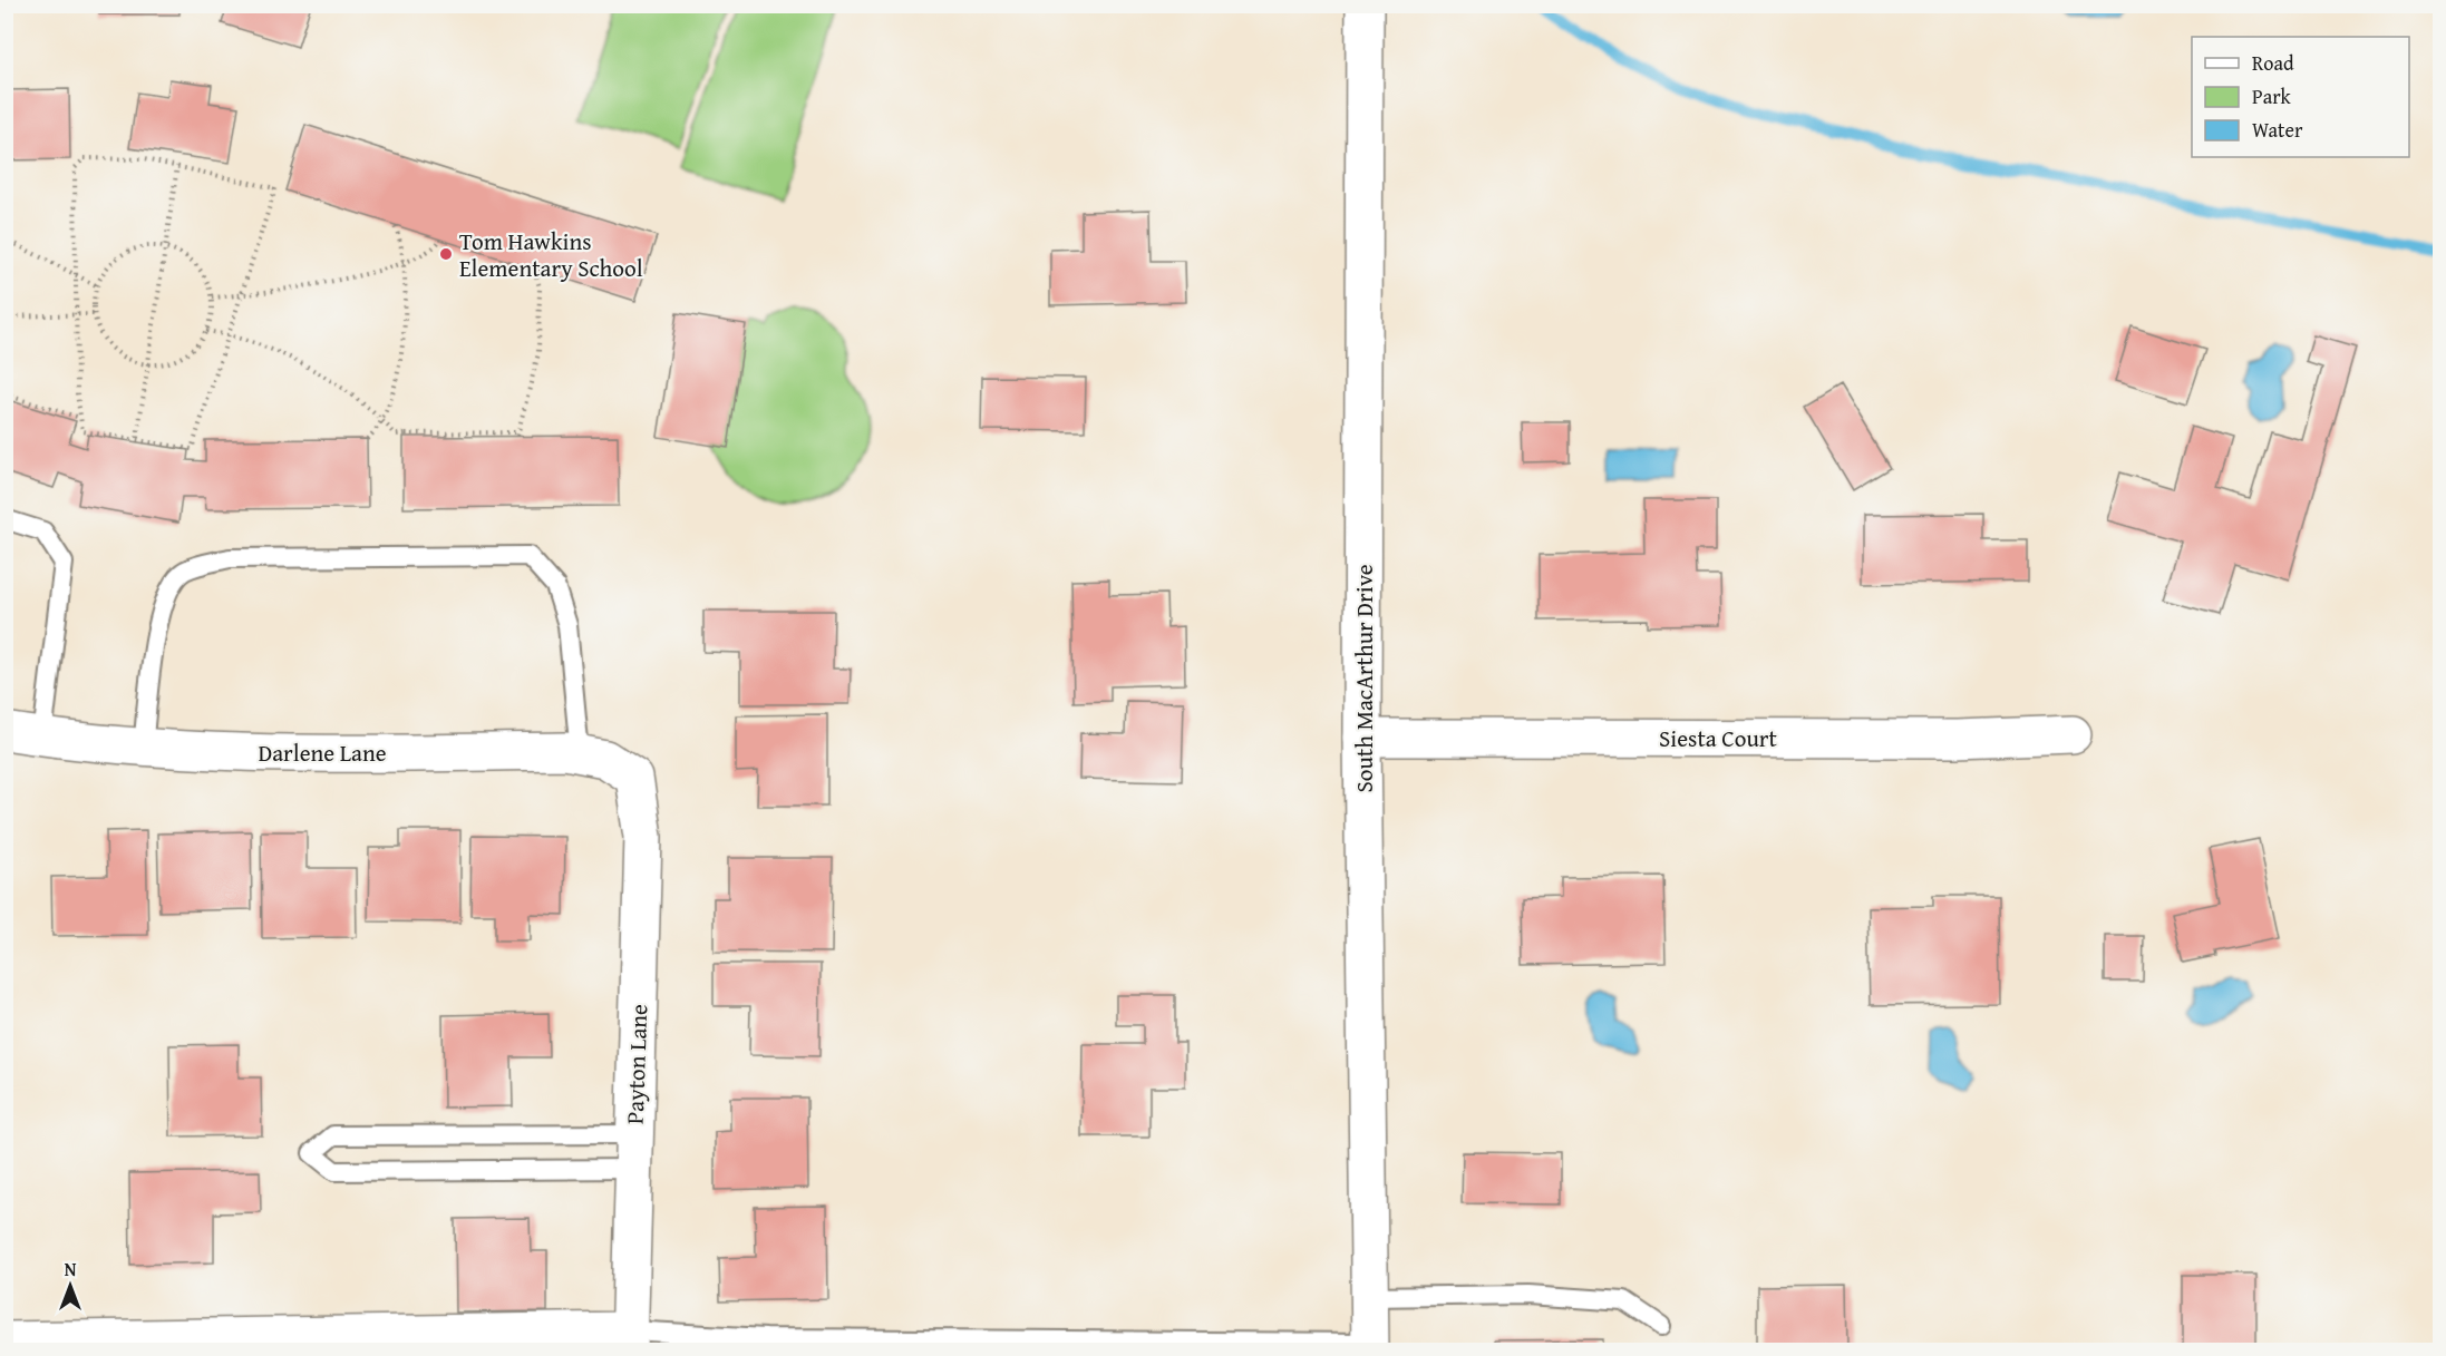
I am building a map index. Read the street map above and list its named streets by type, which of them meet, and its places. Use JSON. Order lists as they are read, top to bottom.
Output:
{
  "streets": {
    "street": [
      "South MacArthur Drive",
      "Siesta Court",
      "Darlene Lane",
      "Payton Lane"
    ]
  },
  "crossings": [
    ["South MacArthur Drive", "Siesta Court"],
    ["Darlene Lane", "Payton Lane"]
  ],
  "places": ["Tom Hawkins Elementary School"],
  "legend": ["Road", "Park", "Water"],
  "north": "top"
}
